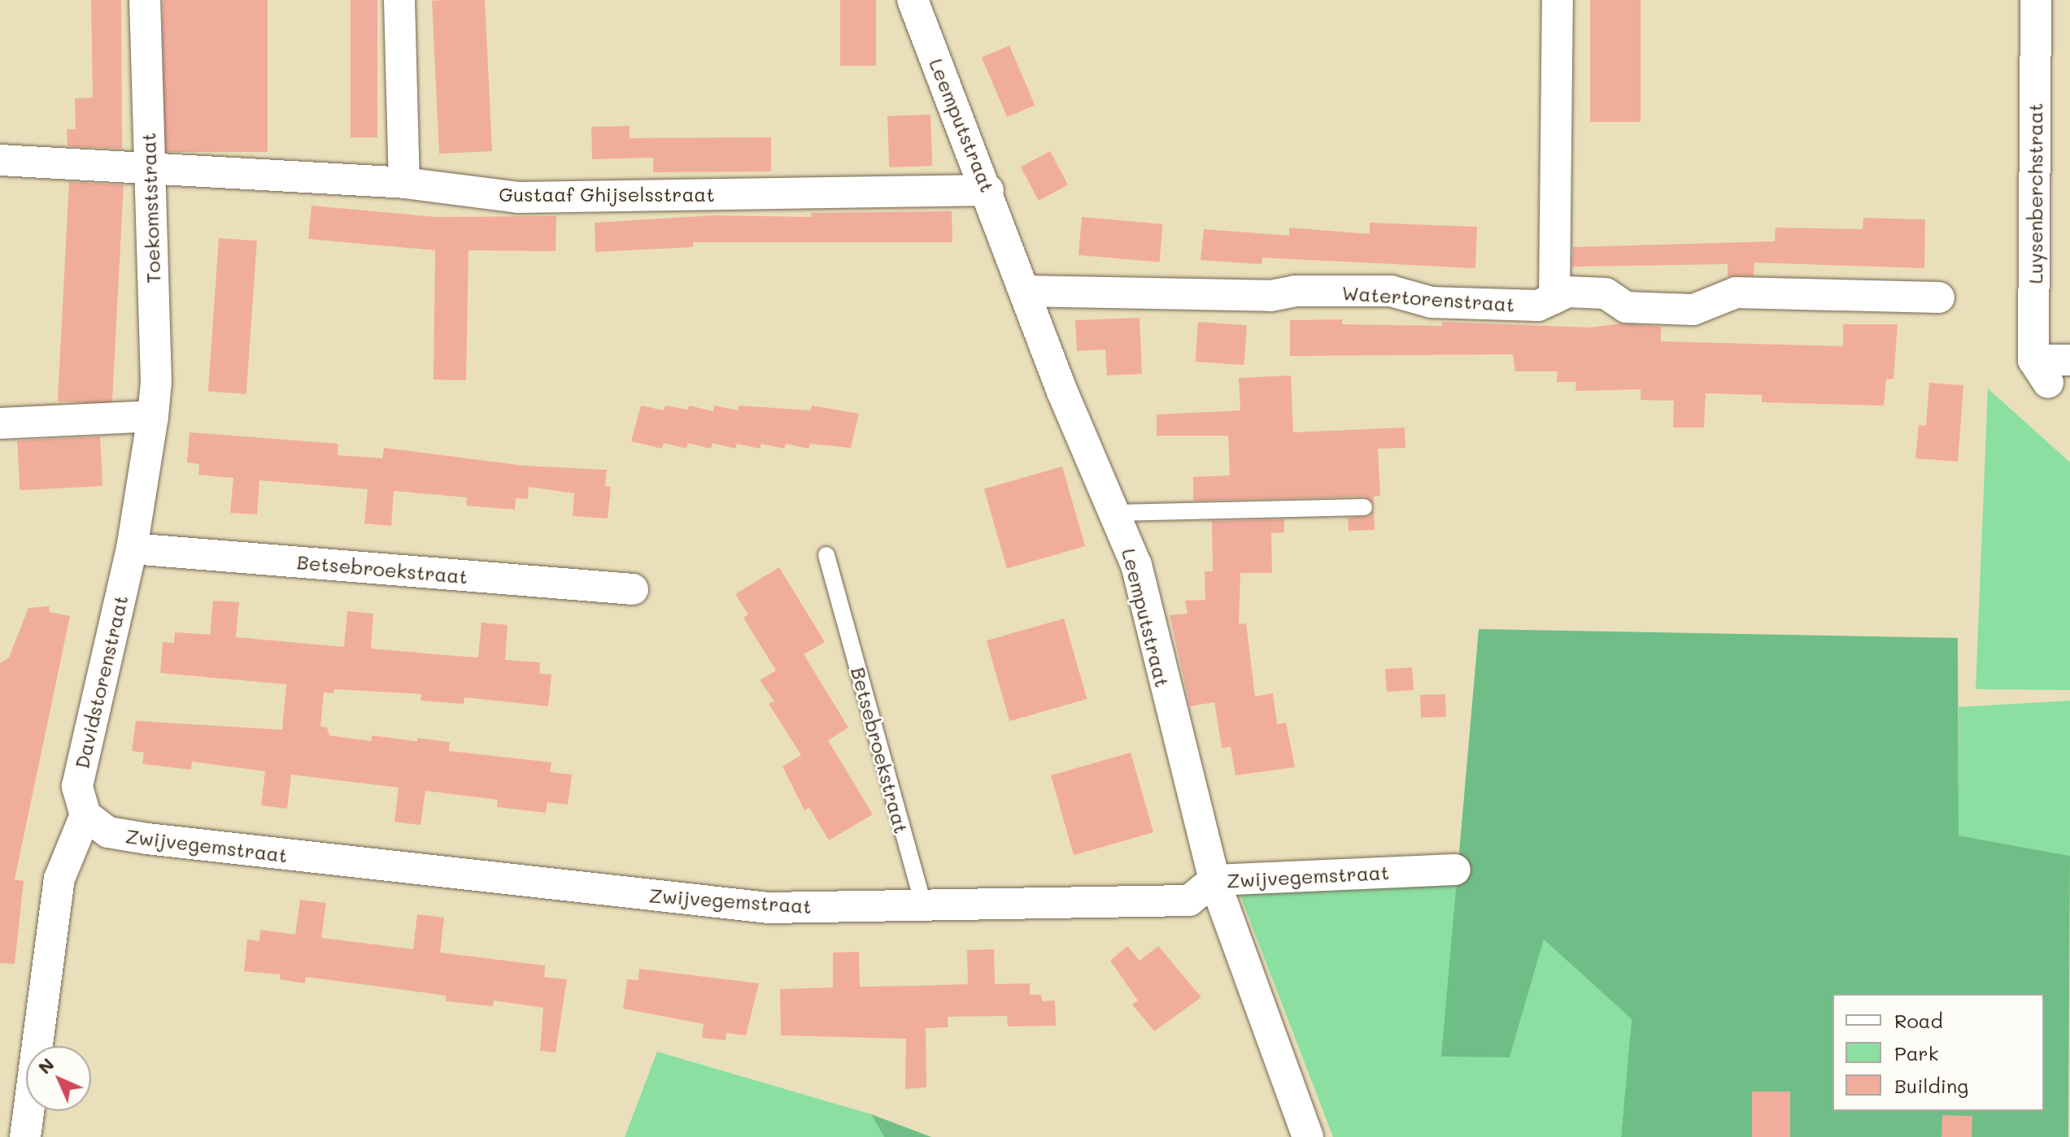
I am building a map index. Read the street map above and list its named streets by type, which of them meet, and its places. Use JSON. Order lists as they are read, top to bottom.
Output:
{
  "streets": {
    "street": [
      "Leemputstraat",
      "Luysenberchstraat",
      "Gustaaf Ghijselsstraat",
      "Toekomststraat",
      "Watertorenstraat",
      "Betsebroekstraat",
      "Davidstorenstraat",
      "Zwijvegemstraat"
    ]
  },
  "crossings": [
    ["Leemputstraat", "Gustaaf Ghijselsstraat"],
    ["Leemputstraat", "Watertorenstraat"],
    ["Leemputstraat", "Zwijvegemstraat"],
    ["Gustaaf Ghijselsstraat", "Toekomststraat"],
    ["Toekomststraat", "Davidstorenstraat"],
    ["Betsebroekstraat", "Davidstorenstraat"],
    ["Betsebroekstraat", "Zwijvegemstraat"],
    ["Davidstorenstraat", "Zwijvegemstraat"]
  ],
  "legend": ["Road", "Park", "Building"],
  "north": "top left"
}
